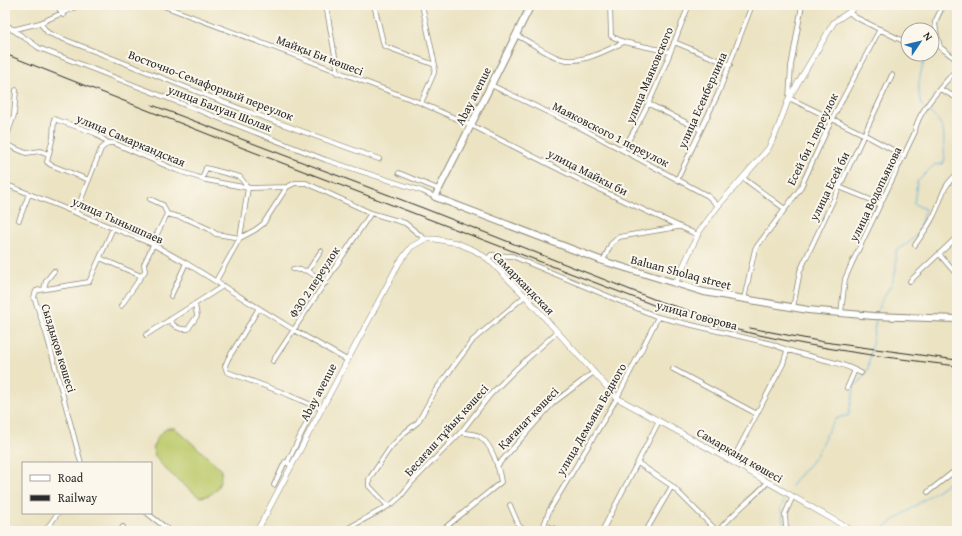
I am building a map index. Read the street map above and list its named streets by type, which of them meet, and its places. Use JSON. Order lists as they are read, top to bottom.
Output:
{
  "streets": {
    "main road": ["Abay avenue", "Baluan Sholaq street"],
    "street": [
      "Майқы Би көшесі",
      "улица Маяковского",
      "Восточно-Семафорный переулок",
      "улица Есенберлина",
      "улица Балуан Шолак",
      "Маяковского 1 переулок",
      "Есей би 1 переулок",
      "улица Самаркандская",
      "улица Майкы би",
      "улица Есей би",
      "улица Водопьянова",
      "улица Тынышпаев",
      "ФЗО 2 переулок",
      "Самаркандская",
      "улица Говорова",
      "Сыздықов көшесі",
      "Қағанат көшесі",
      "улица Демьяна Бедного",
      "Бесағаш тұйық көшесі",
      "Самарқанд көшесі"
    ]
  },
  "crossings": [
    ["Майқы Би көшесі", "Abay avenue"],
    ["Майқы Би көшесі", "улица Майкы би"],
    ["улица Маяковского", "Маяковского 1 переулок"],
    ["Abay avenue", "улица Балуан Шолак"],
    ["Abay avenue", "Маяковского 1 переулок"],
    ["Abay avenue", "улица Самаркандская"],
    ["Abay avenue", "улица Майкы би"],
    ["Abay avenue", "улица Тынышпаев"],
    ["Abay avenue", "Baluan Sholaq street"],
    ["Abay avenue", "Самаркандская"],
    ["улица Есенберлина", "Маяковского 1 переулок"],
    ["улица Балуан Шолак", "Baluan Sholaq street"],
    ["Есей би 1 переулок", "Baluan Sholaq street"],
    ["улица Самаркандская", "ФЗО 2 переулок"],
    ["улица Самаркандская", "Самаркандская"],
    ["улица Есей би", "Baluan Sholaq street"],
    ["улица Водопьянова", "Baluan Sholaq street"],
    ["улица Тынышпаев", "ФЗО 2 переулок"],
    ["Самаркандская", "улица Говорова"],
    ["Самаркандская", "Қағанат көшесі"],
    ["Самаркандская", "улица Демьяна Бедного"],
    ["Самаркандская", "Бесағаш тұйық көшесі"],
    ["Самаркандская", "Самарқанд көшесі"],
    ["улица Говорова", "улица Демьяна Бедного"],
    ["улица Демьяна Бедного", "Самарқанд көшесі"]
  ],
  "legend": ["Road", "Railway"],
  "north": "top right"
}
